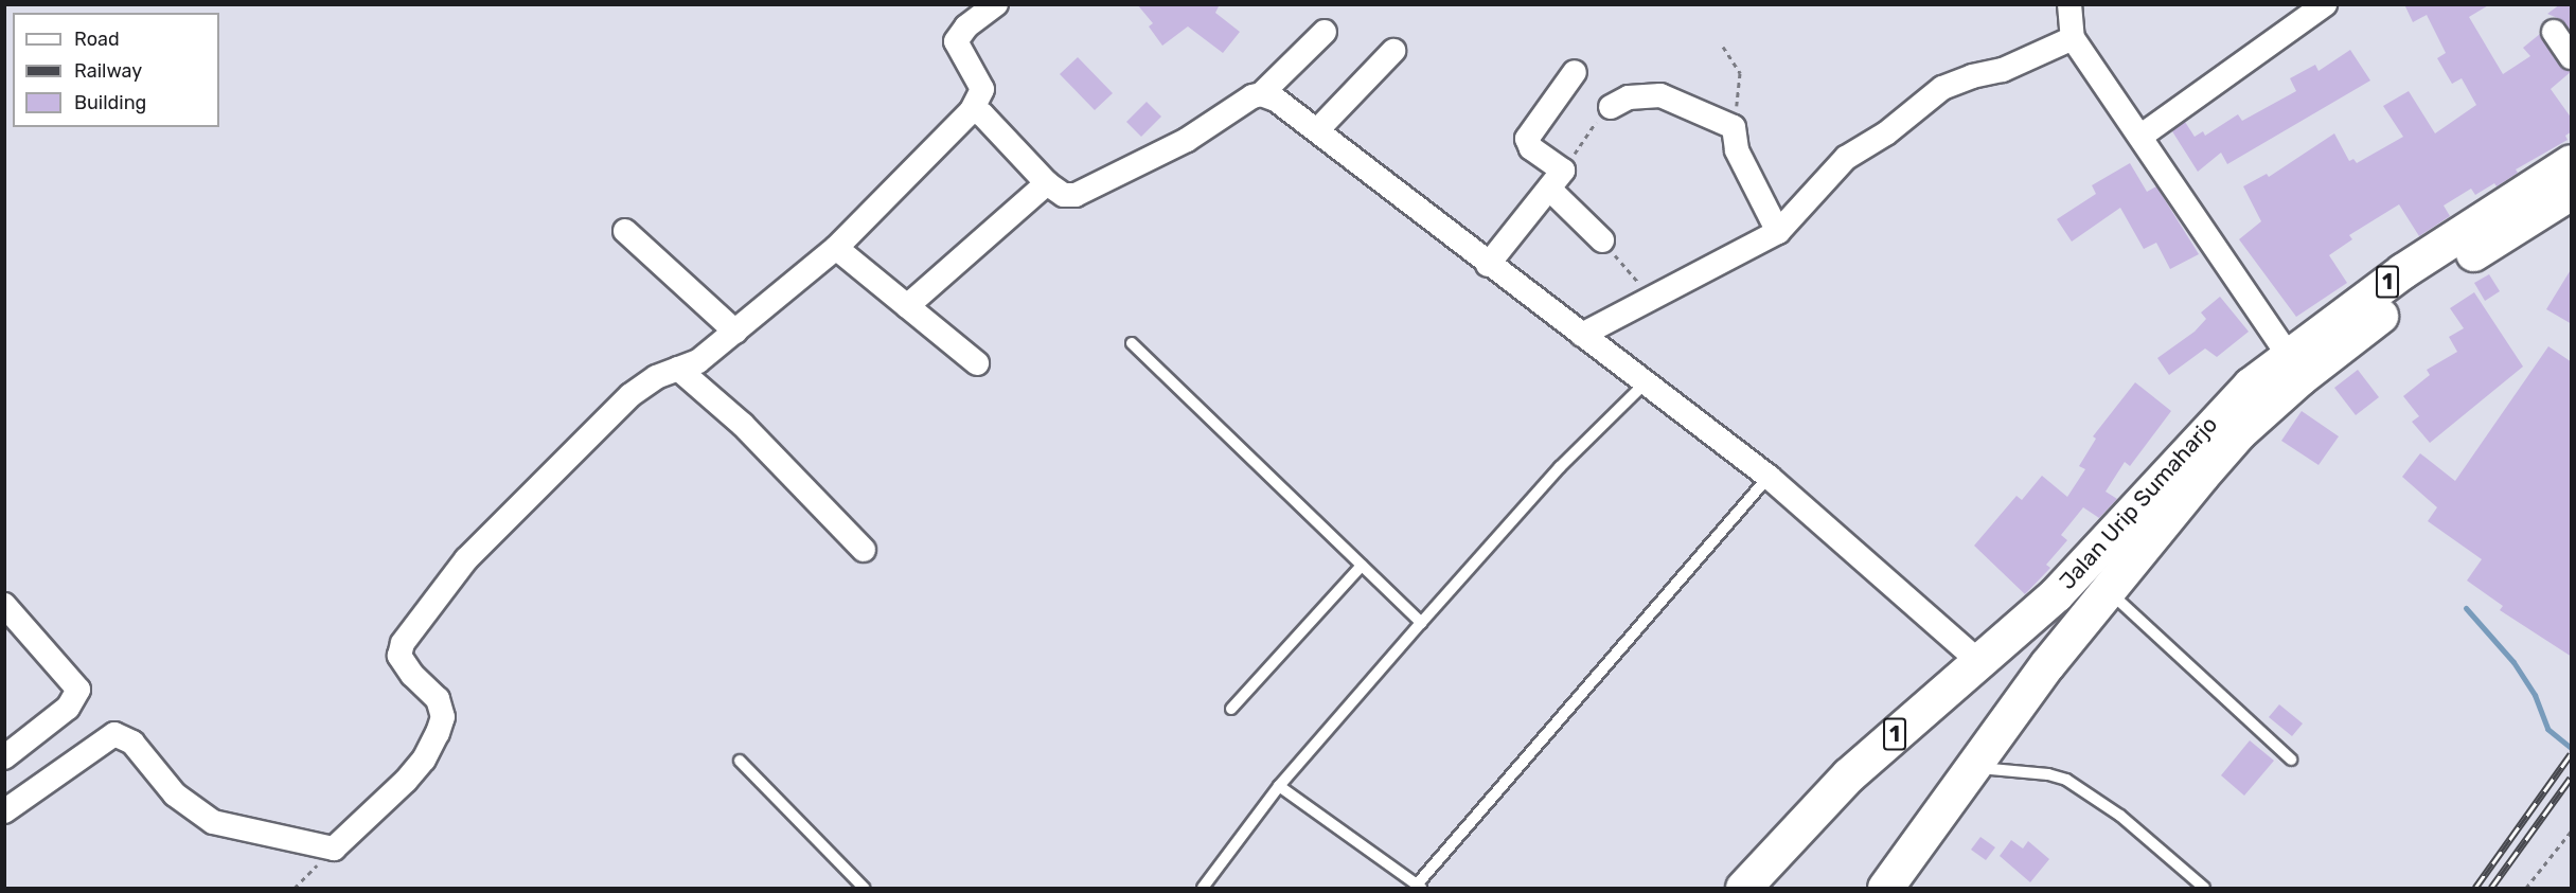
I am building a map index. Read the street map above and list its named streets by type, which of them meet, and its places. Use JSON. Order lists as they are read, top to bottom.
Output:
{
  "streets": {
    "highway": ["1", "Jalan Urip Sumaharjo"]
  },
  "legend": ["Road", "Railway", "Building"]
}
